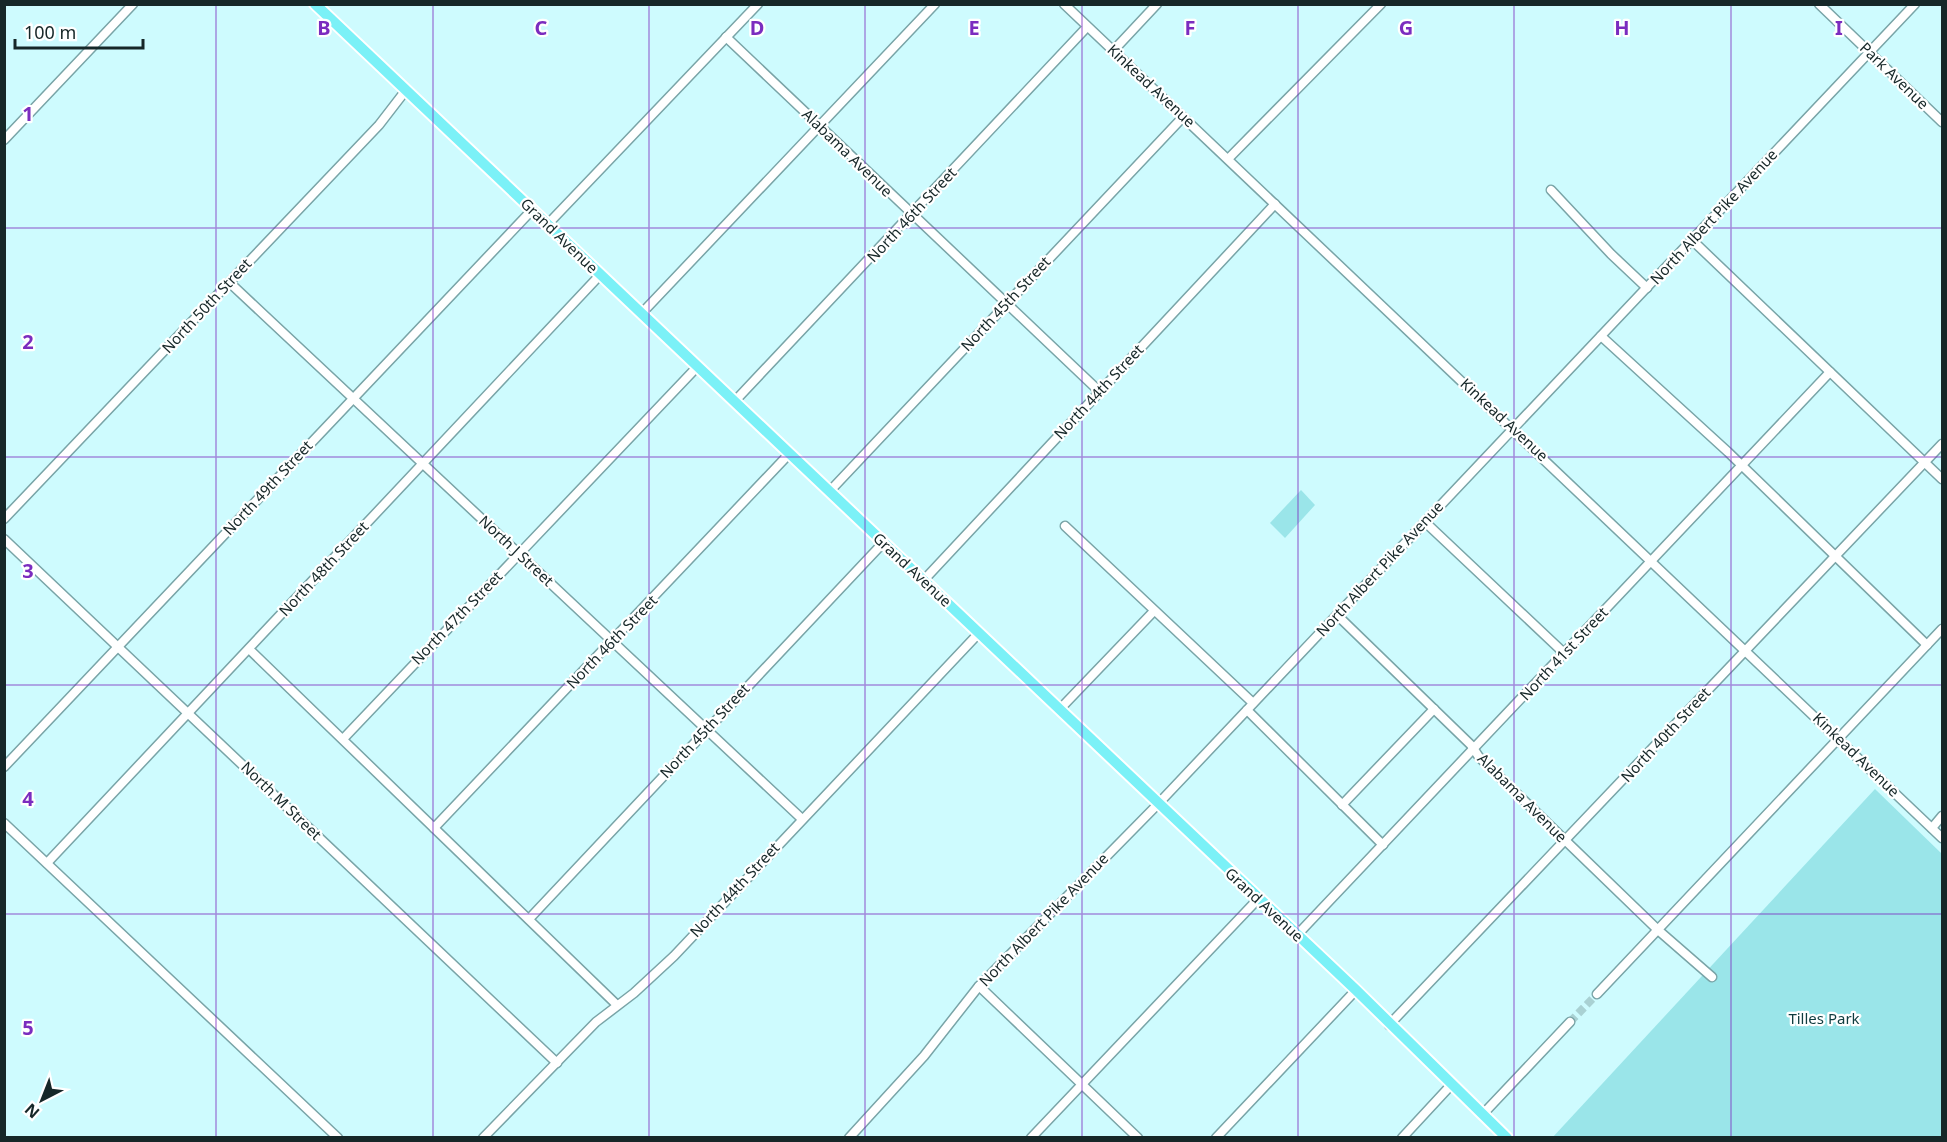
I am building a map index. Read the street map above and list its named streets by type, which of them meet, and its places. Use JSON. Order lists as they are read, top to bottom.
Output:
{
  "streets": {
    "main road": ["Grand Avenue"],
    "street": [
      "Park Avenue",
      "Kinkead Avenue",
      "Alabama Avenue",
      "North 46th Street",
      "North Albert Pike Avenue",
      "North 45th Street",
      "North 50th Street",
      "North 44th Street",
      "North 49th Street",
      "North J Street",
      "North 48th Street",
      "North 47th Street",
      "North 41st Street",
      "North 40th Street",
      "North M Street"
    ]
  },
  "crossings": [
    ["Park Avenue", "North Albert Pike Avenue"],
    ["Kinkead Avenue", "North 46th Street"],
    ["Kinkead Avenue", "North Albert Pike Avenue"],
    ["Kinkead Avenue", "North 45th Street"],
    ["Kinkead Avenue", "North 44th Street"],
    ["Kinkead Avenue", "North 41st Street"],
    ["Kinkead Avenue", "North 40th Street"],
    ["Alabama Avenue", "North 46th Street"],
    ["Alabama Avenue", "North Albert Pike Avenue"],
    ["Alabama Avenue", "North 45th Street"],
    ["Alabama Avenue", "North 44th Street"],
    ["Alabama Avenue", "North 41st Street"],
    ["Alabama Avenue", "North 40th Street"],
    ["North 46th Street", "Grand Avenue"],
    ["North 46th Street", "North J Street"],
    ["North Albert Pike Avenue", "Grand Avenue"],
    ["Grand Avenue", "North 45th Street"],
    ["Grand Avenue", "North 50th Street"],
    ["Grand Avenue", "North 44th Street"],
    ["Grand Avenue", "North 49th Street"],
    ["Grand Avenue", "North 48th Street"],
    ["Grand Avenue", "North 47th Street"],
    ["Grand Avenue", "North 41st Street"],
    ["Grand Avenue", "North 40th Street"],
    ["North 45th Street", "North J Street"],
    ["North 50th Street", "North J Street"],
    ["North 44th Street", "North J Street"],
    ["North 44th Street", "North M Street"],
    ["North 49th Street", "North J Street"],
    ["North 49th Street", "North M Street"],
    ["North J Street", "North 48th Street"],
    ["North J Street", "North 47th Street"],
    ["North 48th Street", "North M Street"]
  ],
  "parks": ["Tilles Park"],
  "scale_bar": "100 m",
  "north": "bottom left",
  "grid": {
    "columns": [
      "B",
      "C",
      "D",
      "E",
      "F",
      "G",
      "H",
      "I"
    ],
    "rows": [
      "1",
      "2",
      "3",
      "4",
      "5"
    ]
  }
}
